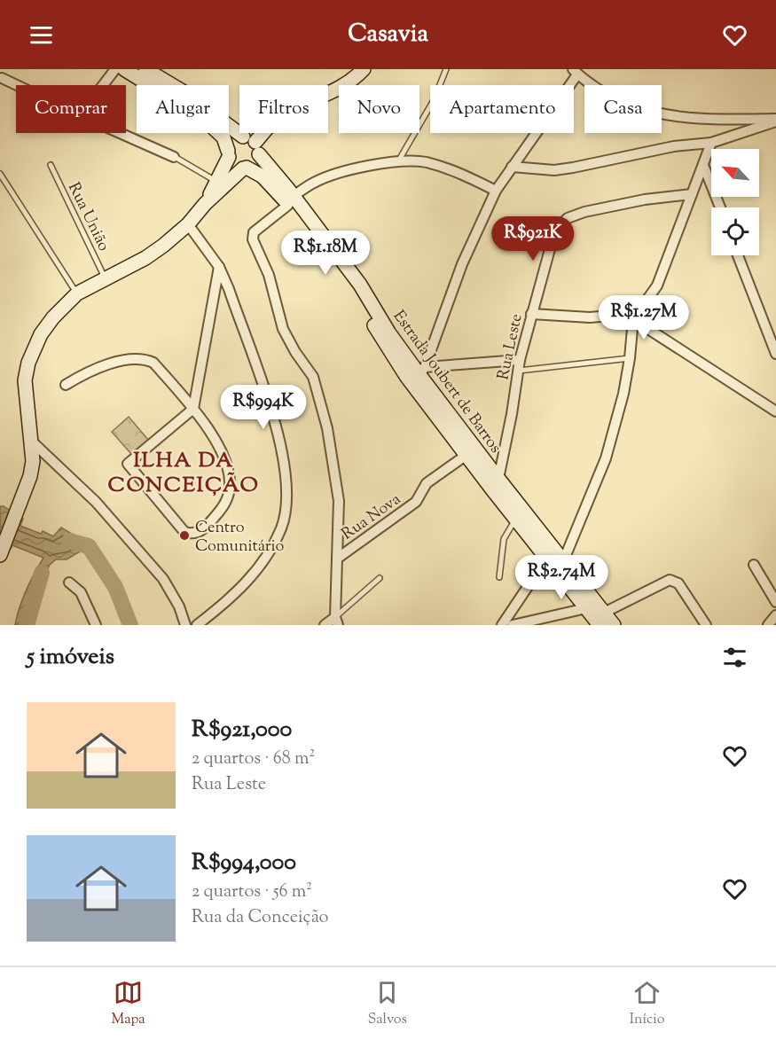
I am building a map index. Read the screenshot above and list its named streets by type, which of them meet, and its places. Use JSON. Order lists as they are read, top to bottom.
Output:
{
  "streets": {
    "main road": ["Estrada Joubert de Barros"],
    "street": ["Rua Leste", "Rua Nova"],
    "lane": ["Rua União"]
  },
  "crossings": [
    ["Rua Leste", "Estrada Joubert de Barros"],
    ["Estrada Joubert de Barros", "Rua Nova"]
  ],
  "districts": ["ILHA DA CONCEIÇÃO"],
  "places": ["Centro Comunitário"],
  "north": "top left",
  "page": {
    "header": "Casavia",
    "chip": [
      "Comprar",
      "Alugar",
      "Filtros",
      "Novo",
      "Apartamento",
      "Casa"
    ],
    "price": [
      "R$921K",
      "R$1.18M",
      "R$1.27M",
      "R$994K",
      "R$2.74M"
    ],
    "heading": "5 imóveis",
    "list": [
      {
        "name": "R$921,000",
        "note": "2 quartos · 68 m² · Rua Leste"
      },
      {
        "name": "R$994,000",
        "note": "2 quartos · 56 m² · Rua da Conceição"
      }
    ],
    "tabs": ["Mapa", "Salvos", "Início"]
  }
}
